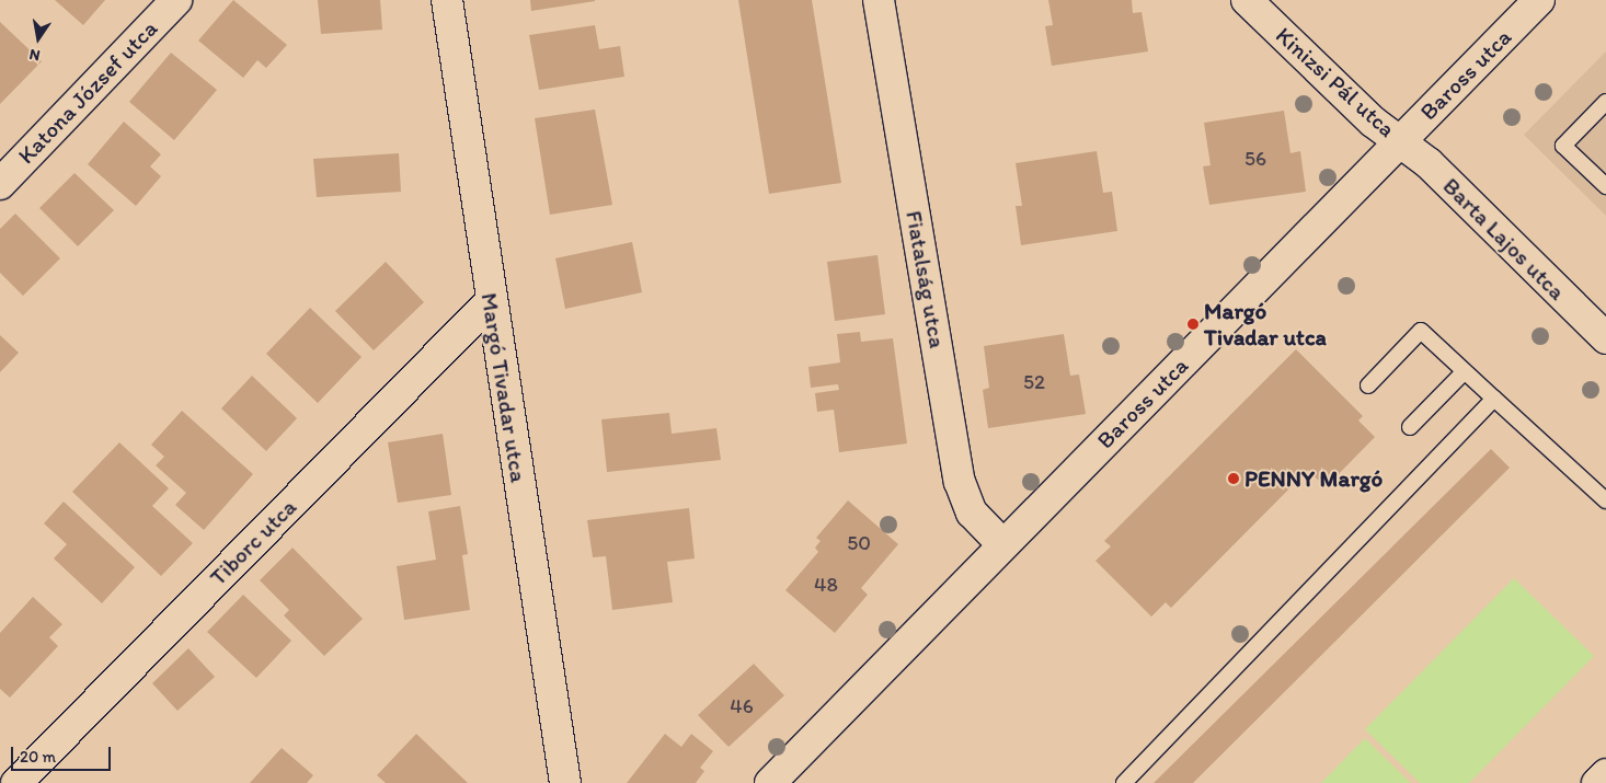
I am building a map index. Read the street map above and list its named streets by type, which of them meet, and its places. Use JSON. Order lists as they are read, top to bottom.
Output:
{
  "streets": {
    "street": [
      "Baross utca",
      "Kinizsi Pál utca",
      "Katona József utca",
      "Barta Lajos utca",
      "Fiatalság utca",
      "Margó Tivadar utca",
      "Tiborc utca"
    ]
  },
  "crossings": [
    ["Baross utca", "Kinizsi Pál utca"],
    ["Baross utca", "Barta Lajos utca"],
    ["Baross utca", "Fiatalság utca"],
    ["Kinizsi Pál utca", "Barta Lajos utca"],
    ["Margó Tivadar utca", "Tiborc utca"]
  ],
  "places": ["Margó Tivadar utca", "PENNY Margó"],
  "house_numbers": [
    "56",
    "52",
    "50",
    "48",
    "46"
  ],
  "scale_bar": "20 m",
  "north": "bottom"
}
